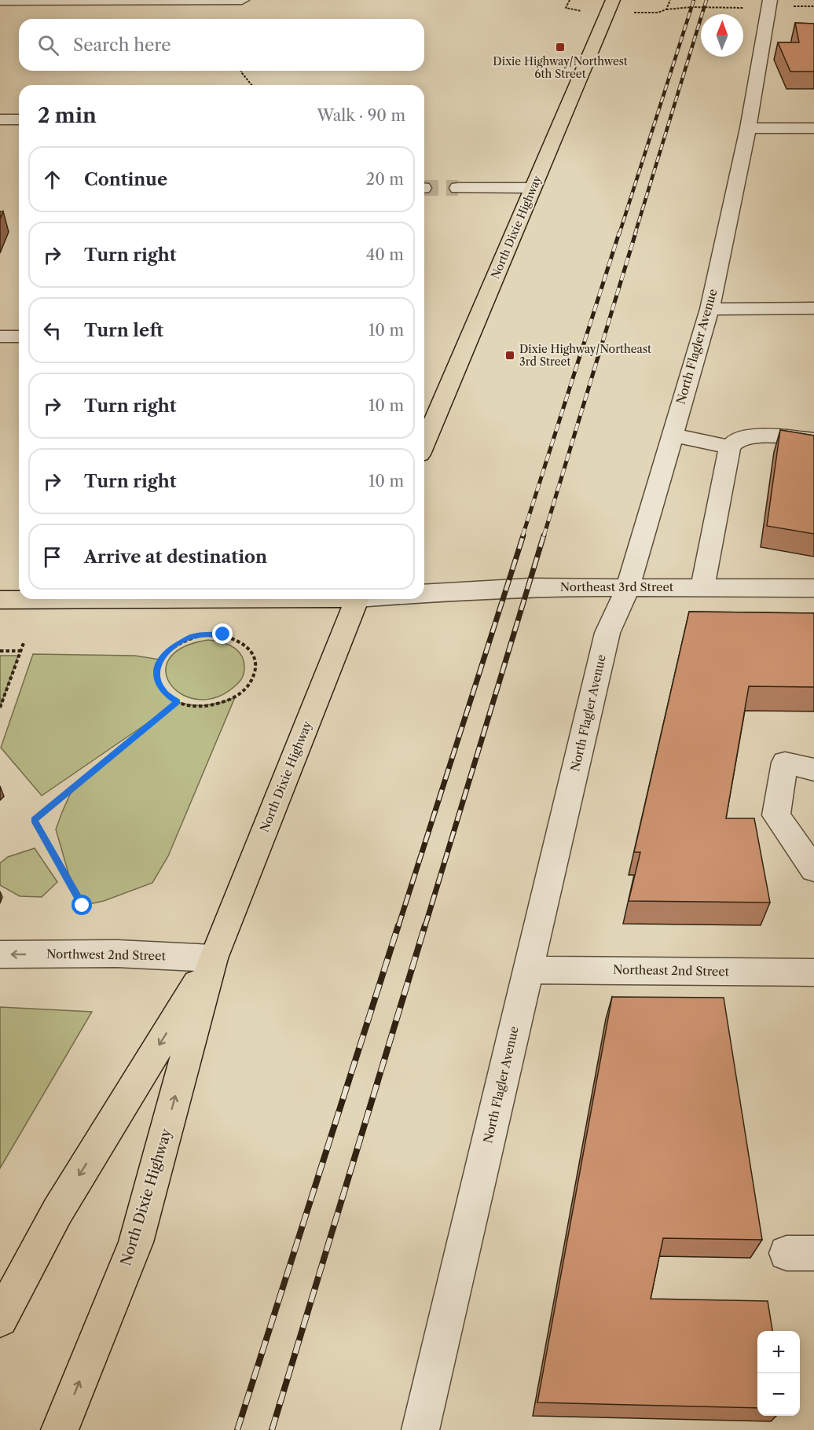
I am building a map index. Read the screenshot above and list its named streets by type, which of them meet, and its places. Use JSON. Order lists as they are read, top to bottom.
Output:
{
  "streets": {
    "main road": ["North Dixie Highway"],
    "street": [
      "North Flagler Avenue",
      "Northeast 3rd Street",
      "Northwest 2nd Street",
      "Northeast 2nd Street"
    ]
  },
  "crossings": [
    ["North Dixie Highway", "Northwest 2nd Street"],
    ["North Flagler Avenue", "Northeast 3rd Street"],
    ["North Flagler Avenue", "Northeast 2nd Street"]
  ],
  "one_way": ["Northwest 2nd Street"],
  "places": {
    "transit": ["Dixie Highway/Northwest 6th Street", "Dixie Highway/Northeast 3rd Street"]
  },
  "north": "top",
  "page": {
    "search": "Search here",
    "heading": ["2 min", "Walk · 90 m"],
    "list": [
      ["Continue", "20 m"],
      ["Turn right", "40 m"],
      ["Turn left", "10 m"],
      ["Turn right", "10 m"],
      ["Turn right", "10 m"],
      "Arrive at destination"
    ],
    "map_buttons": ["+", "−"]
  }
}
